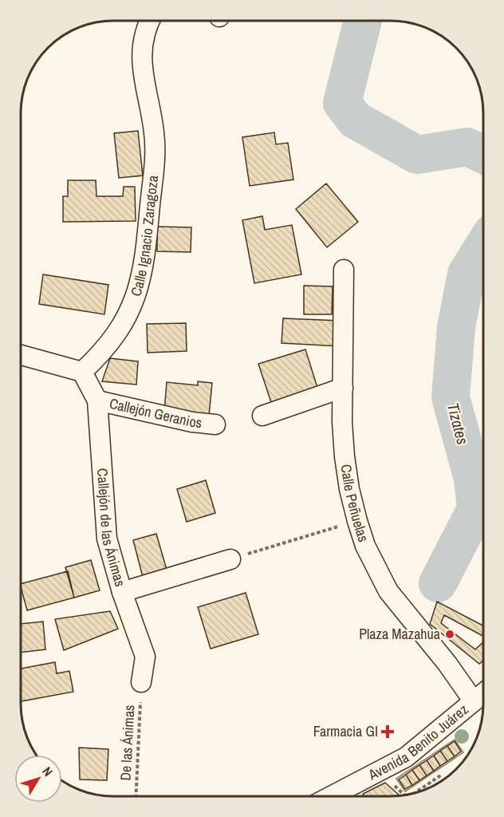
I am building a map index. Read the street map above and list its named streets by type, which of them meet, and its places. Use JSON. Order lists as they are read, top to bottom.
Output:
{
  "streets": {
    "street": [
      "Calle Ignacio Zaragoza",
      "Callejón Geranios",
      "Calle Peñuelas",
      "Callejón de las Ánimas",
      "Avenida Benito Juárez"
    ],
    "path": ["De las Ánimas"]
  },
  "crossings": [
    ["Calle Ignacio Zaragoza", "Callejón de las Ánimas"],
    ["Callejón Geranios", "Callejón de las Ánimas"],
    ["Callejón de las Ánimas", "De las Ánimas"]
  ],
  "water": ["Tizates"],
  "places": {
    "other": ["Plaza Mazahua"],
    "health": ["Farmacia GI"]
  },
  "north": "top right"
}
